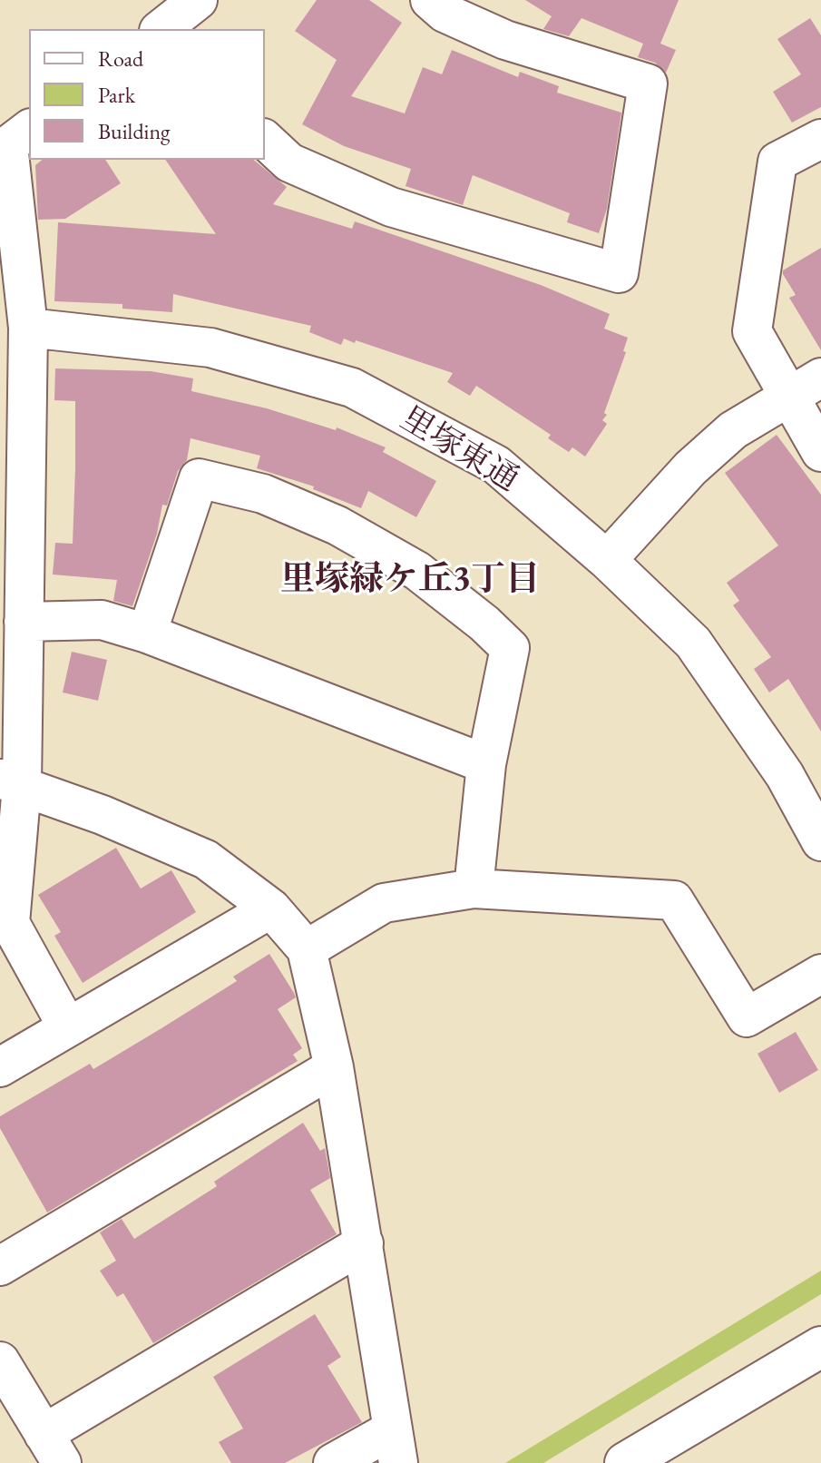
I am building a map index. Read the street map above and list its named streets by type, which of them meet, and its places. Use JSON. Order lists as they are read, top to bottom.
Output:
{
  "streets": {
    "street": ["里塚東通"]
  },
  "districts": ["里塚緑ケ丘3丁目"],
  "legend": ["Road", "Park", "Building"]
}
